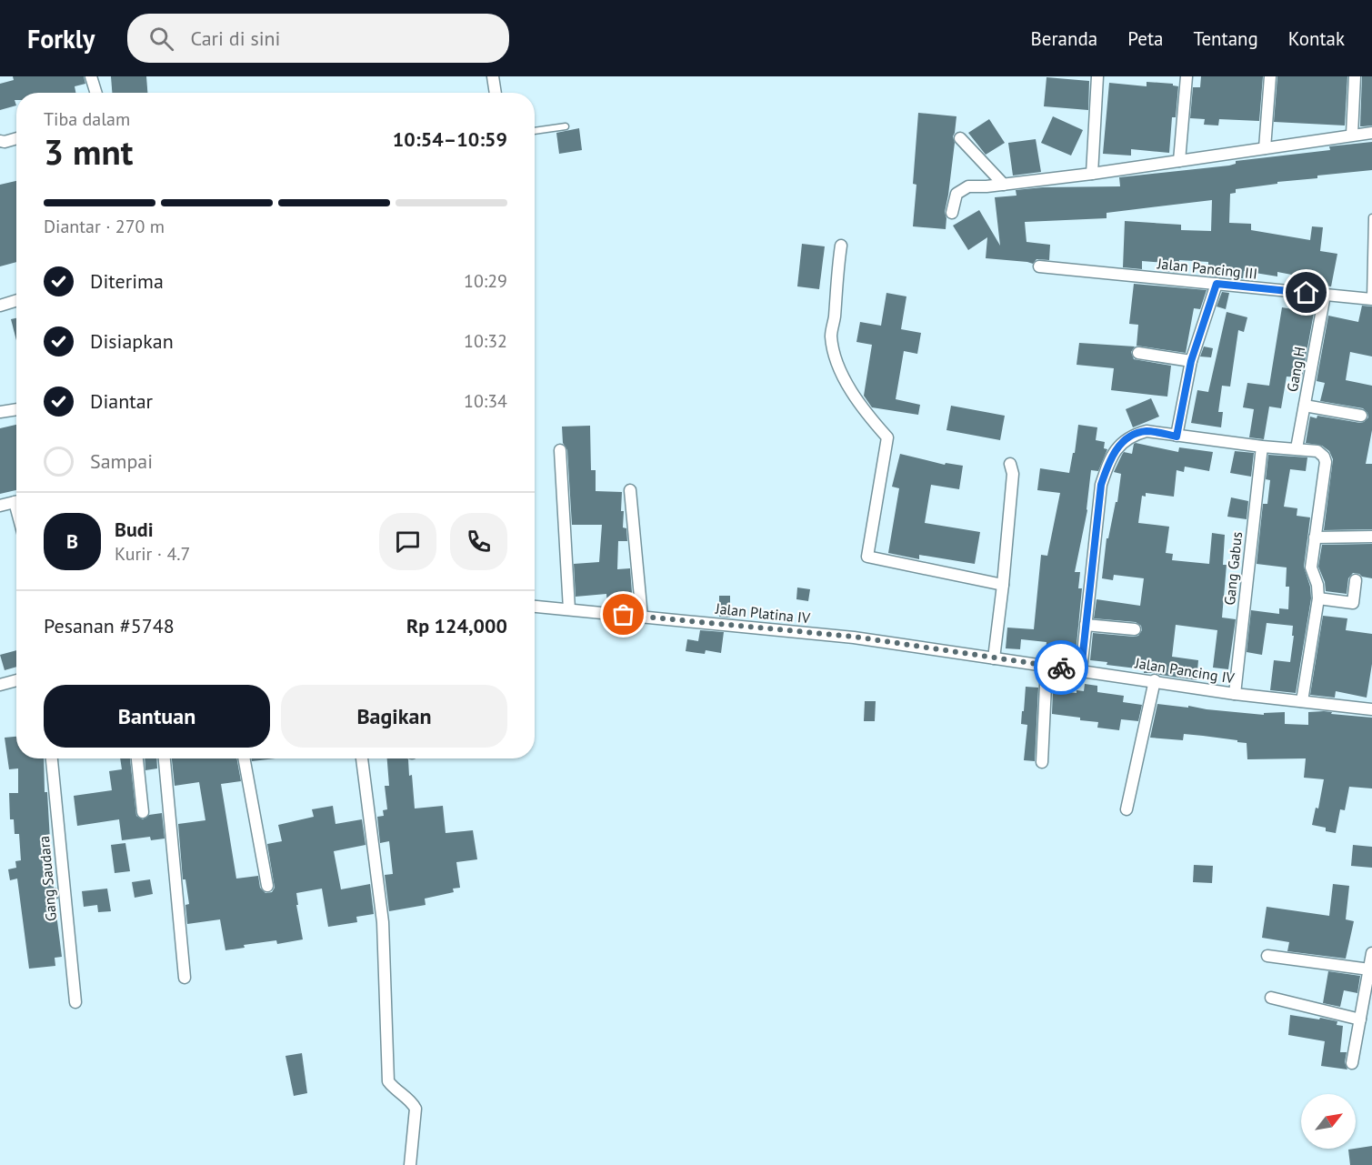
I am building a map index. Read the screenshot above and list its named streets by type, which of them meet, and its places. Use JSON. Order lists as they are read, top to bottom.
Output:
{
  "streets": {
    "street": [
      "Jalan Pancing III",
      "Gang H",
      "Gang Gabus",
      "Jalan Platina IV",
      "Jalan Pancing IV",
      "Gang Saudara"
    ]
  },
  "crossings": [
    ["Jalan Pancing III", "Gang H"],
    ["Gang Gabus", "Jalan Pancing IV"],
    ["Jalan Platina IV", "Jalan Pancing IV"]
  ],
  "north": "top right",
  "page": {
    "header": "Forkly",
    "search": "Cari di sini",
    "nav": [
      "Beranda",
      "Peta",
      "Tentang",
      "Kontak"
    ],
    "heading": ["3 mnt", "Tiba dalam", "10:54–10:59"],
    "panel": [
      "Budi",
      "Kurir · 4.7",
      "Pesanan #5748",
      "Rp 124,000"
    ],
    "bar": "Diantar · 270 m",
    "list": [
      ["Diterima", "10:29"],
      ["Disiapkan", "10:32"],
      ["Diantar", "10:34"],
      "Sampai"
    ],
    "round": "B",
    "buttons": ["Bantuan", "Bagikan"]
  }
}
